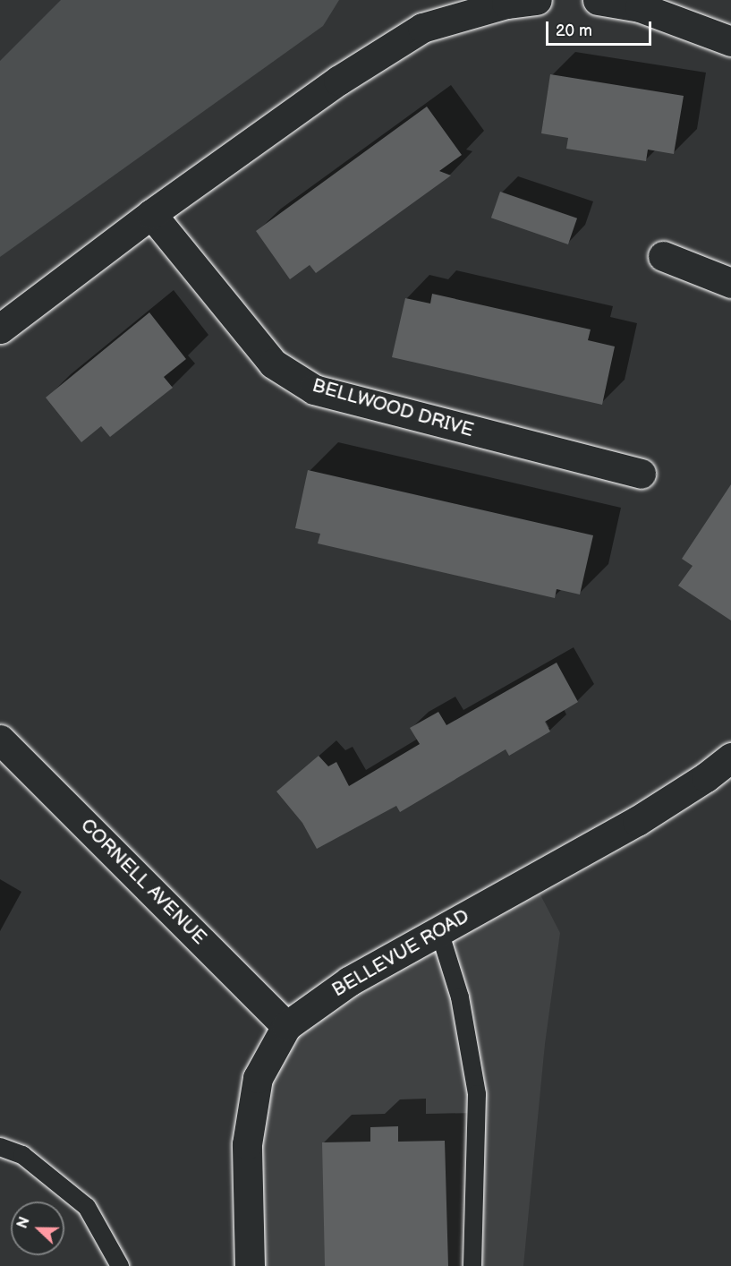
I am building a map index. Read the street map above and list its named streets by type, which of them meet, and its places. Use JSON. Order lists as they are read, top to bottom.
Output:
{
  "streets": {
    "street": ["BELLWOOD DRIVE", "CORNELL AVENUE", "BELLEVUE ROAD"]
  },
  "crossings": [
    ["CORNELL AVENUE", "BELLEVUE ROAD"]
  ],
  "scale_bar": "20 m",
  "north": "left"
}
